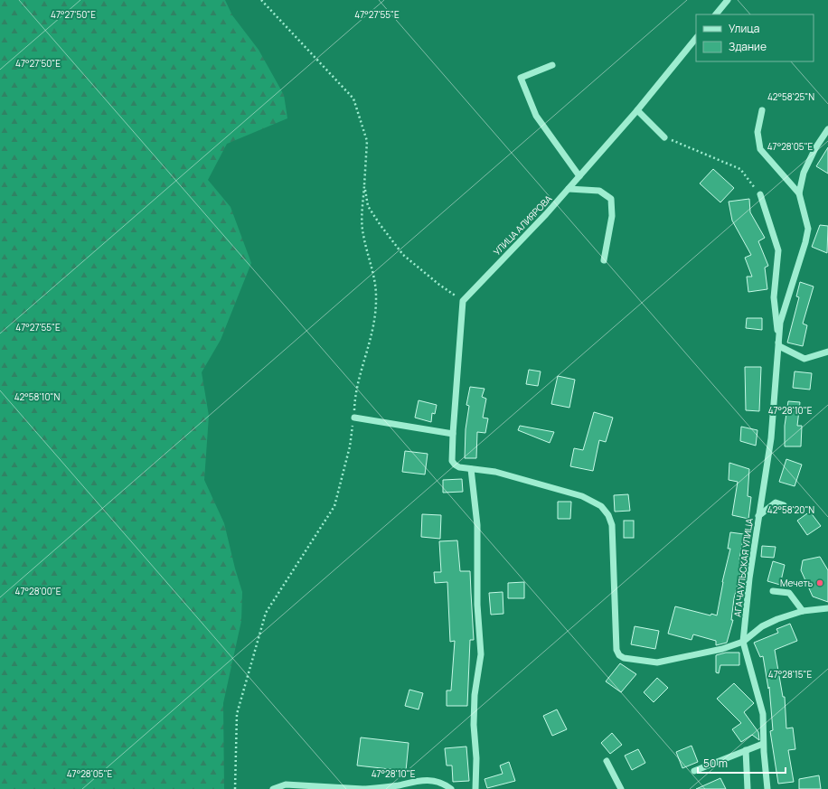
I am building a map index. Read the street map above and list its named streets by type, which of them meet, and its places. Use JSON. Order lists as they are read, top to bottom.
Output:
{
  "streets": {
    "street": ["УЛИЦА АЛИЯРОВА", "АГАЧАУЛЬСКАЯ УЛИЦА"]
  },
  "places": ["Мечеть"],
  "legend": ["Улица", "Здание"],
  "scale_bar": "50 m",
  "coordinates": [
    "47°27'50\"E",
    "47°27'55\"E",
    "42°58'25\"N",
    "47°28'05\"E",
    "42°58'10\"N",
    "47°28'10\"E",
    "42°58'20\"N",
    "47°28'00\"E",
    "47°28'15\"E"
  ]
}
